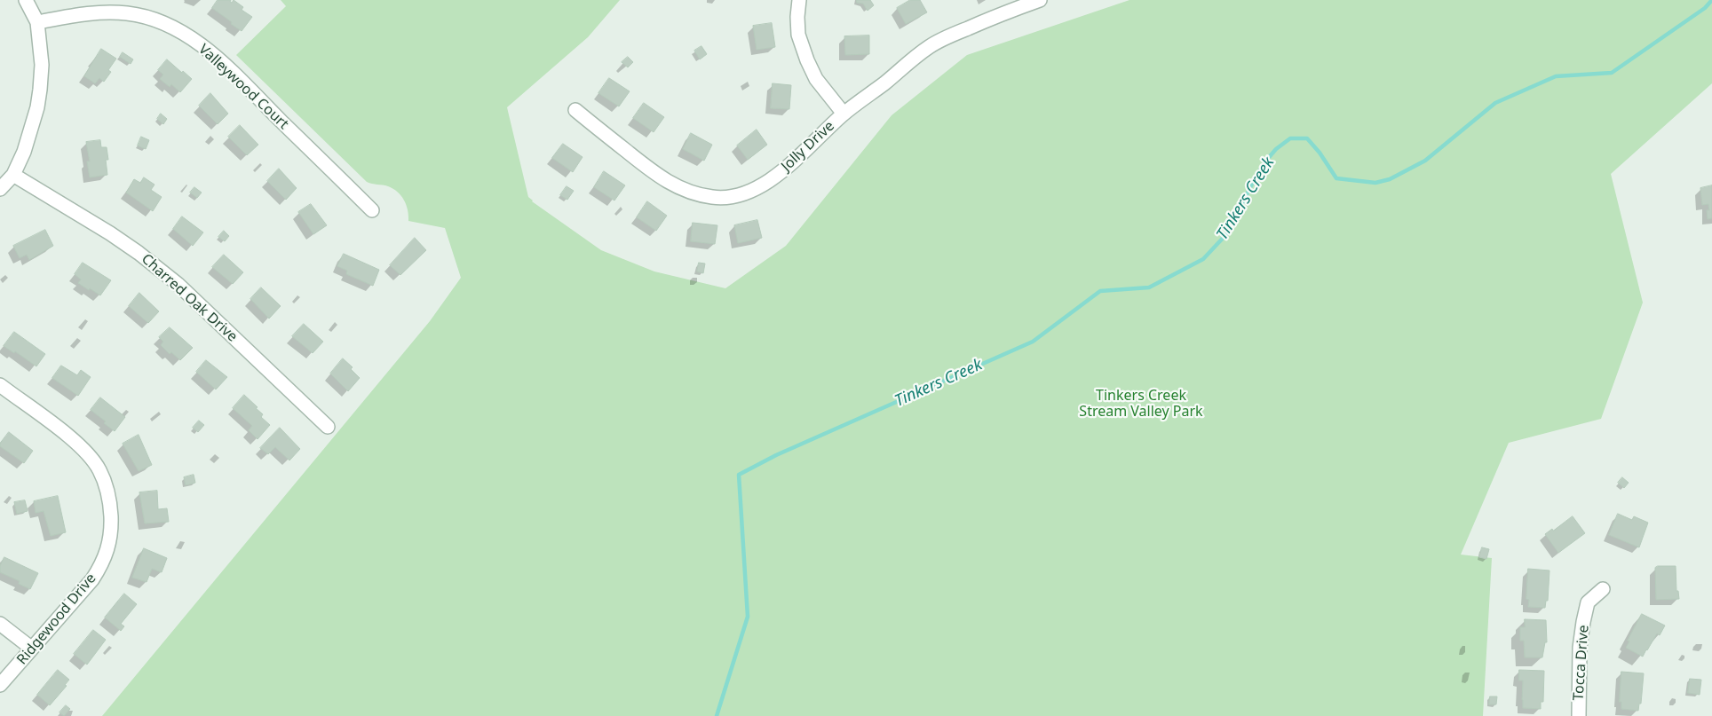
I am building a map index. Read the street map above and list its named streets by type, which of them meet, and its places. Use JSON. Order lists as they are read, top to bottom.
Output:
{
  "streets": {
    "street": [
      "Valleywood Court",
      "Jolly Drive",
      "Charred Oak Drive",
      "Ridgewood Drive",
      "Tocca Drive"
    ]
  },
  "water": ["Tinkers Creek"],
  "parks": ["Tinkers Creek Stream Valley Park"]
}
